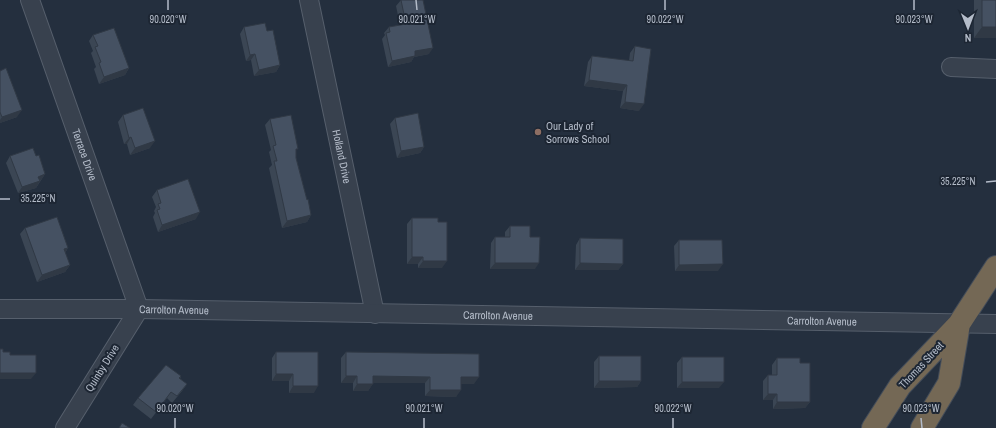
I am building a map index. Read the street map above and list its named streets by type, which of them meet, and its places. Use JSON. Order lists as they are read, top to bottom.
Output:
{
  "streets": {
    "highway": ["Thomas Street"],
    "street": [
      "Terrace Drive",
      "Holland Drive",
      "Carrolton Avenue",
      "Quinby Drive"
    ]
  },
  "crossings": [
    ["Terrace Drive", "Carrolton Avenue"],
    ["Terrace Drive", "Quinby Drive"],
    ["Holland Drive", "Carrolton Avenue"],
    ["Carrolton Avenue", "Thomas Street"],
    ["Carrolton Avenue", "Quinby Drive"]
  ],
  "places": ["Our Lady of Sorrows School"],
  "north": "bottom",
  "coordinates": [
    "90.020°W",
    "90.021°W",
    "90.022°W",
    "90.023°W",
    "35.225°N"
  ]
}
